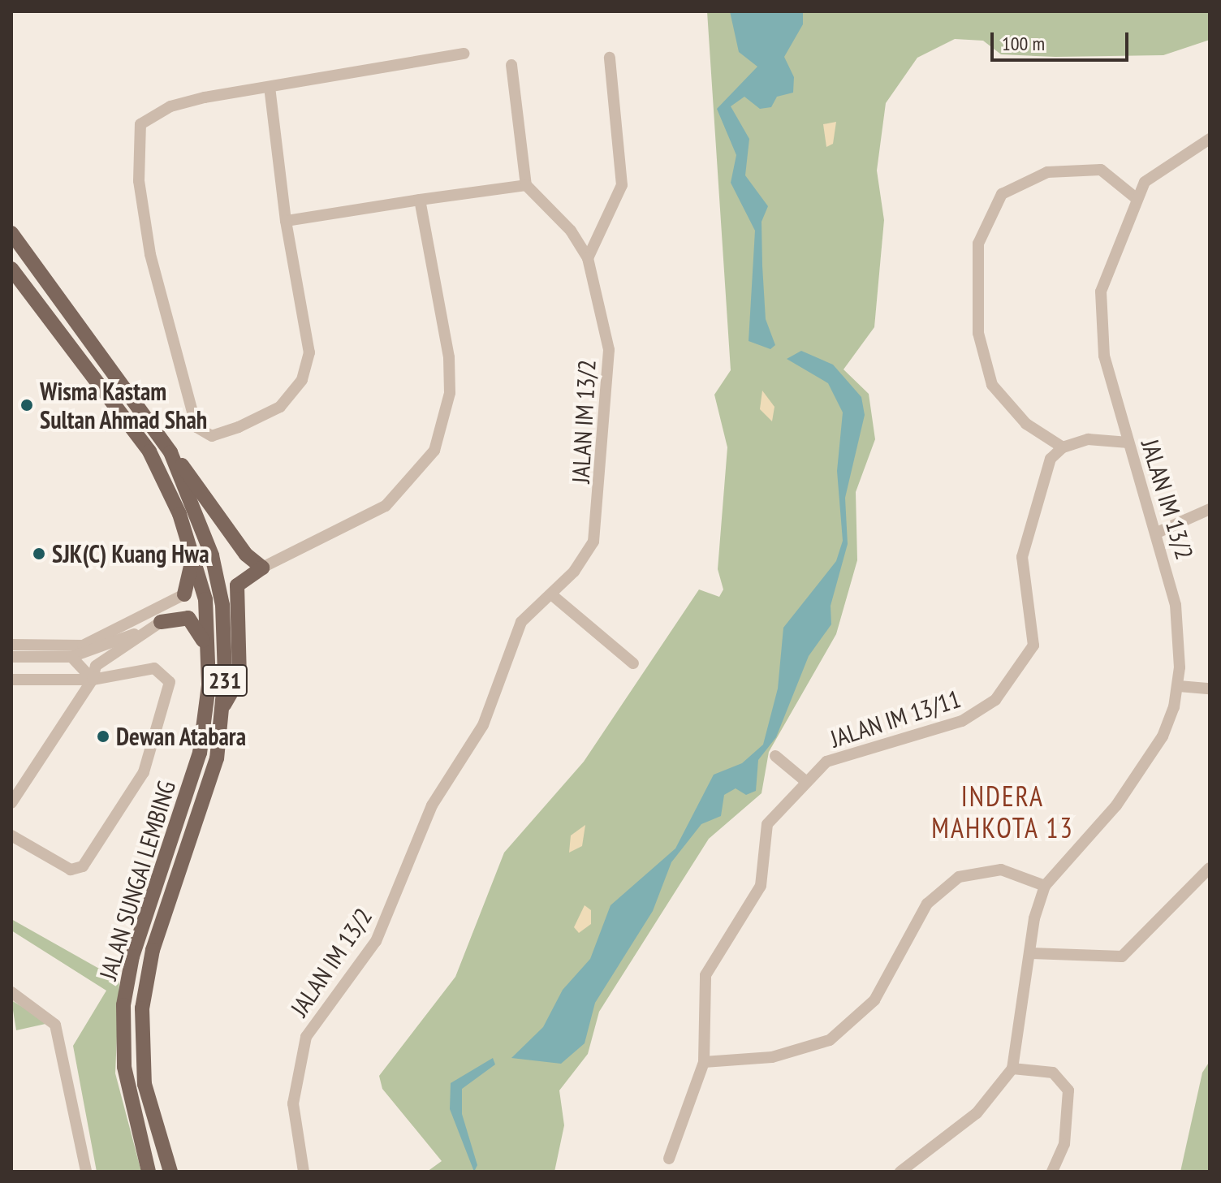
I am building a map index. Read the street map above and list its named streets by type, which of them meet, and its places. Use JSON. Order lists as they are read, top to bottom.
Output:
{
  "streets": {
    "main road": ["231", "JALAN SUNGAI LEMBING"],
    "street": ["JALAN IM 13/2", "JALAN IM 13/11"]
  },
  "districts": ["INDERA MAHKOTA 13"],
  "places": ["Wisma Kastam Sultan Ahmad Shah", "SJK(C) Kuang Hwa", "Dewan Atabara"],
  "scale_bar": "100 m"
}
